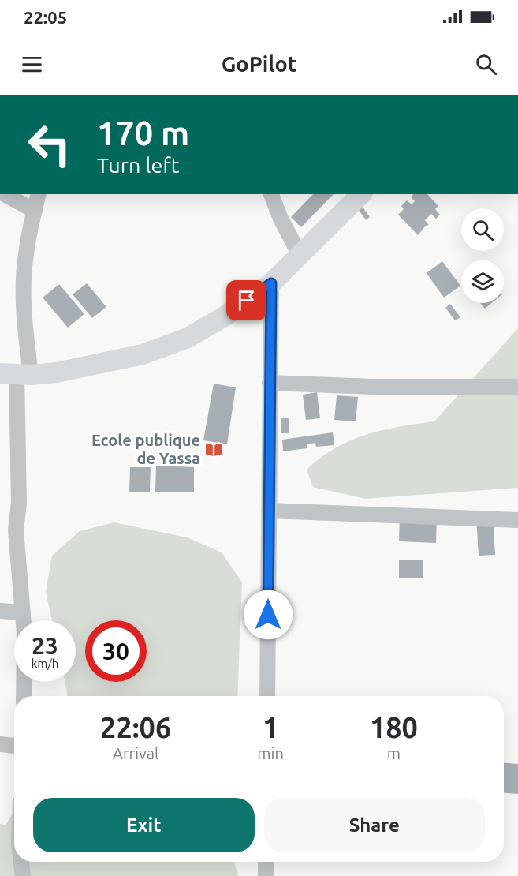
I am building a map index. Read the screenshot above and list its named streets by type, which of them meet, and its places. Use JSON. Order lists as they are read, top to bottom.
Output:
{
  "places": {
    "library": ["Ecole publique de Yassa"]
  },
  "page": {
    "status": "22:05",
    "header": "GoPilot",
    "turn": ["170 m", "Turn left"],
    "speed": "23 km/h",
    "limit": "30",
    "eta": [
      "22:06",
      "Arrival",
      "1",
      "min",
      "180",
      "m"
    ],
    "buttons": ["Exit", "Share"]
  }
}
